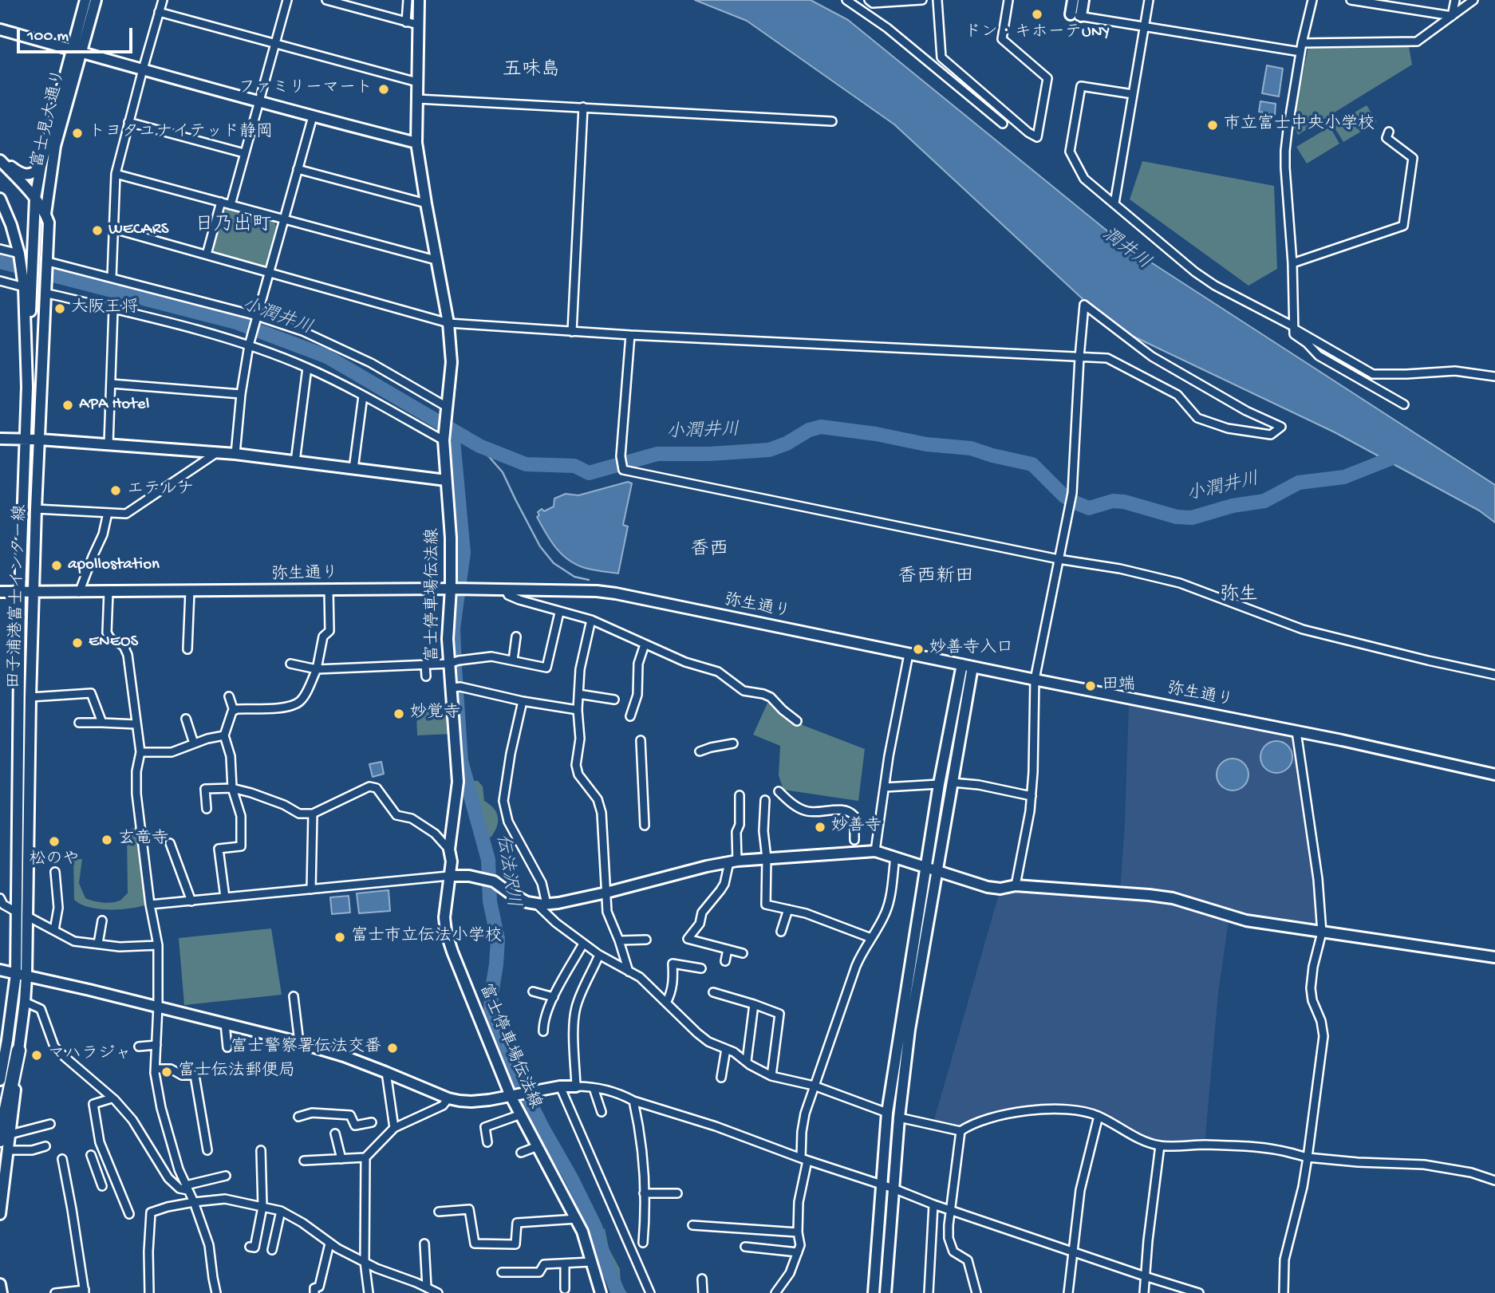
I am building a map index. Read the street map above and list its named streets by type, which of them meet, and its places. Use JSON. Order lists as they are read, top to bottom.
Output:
{
  "streets": {
    "street": [
      "富士見大通り",
      "弥生通り",
      "富士停車場伝法線",
      "田子浦港富士インター線"
    ]
  },
  "crossings": [
    ["富士見大通り", "田子浦港富士インター線"],
    ["弥生通り", "富士停車場伝法線"],
    ["弥生通り", "田子浦港富士インター線"]
  ],
  "districts": [
    "五味島",
    "日乃出町",
    "香西",
    "香西新田",
    "弥生"
  ],
  "water": ["潤井川", "小潤井川", "伝法沢川"],
  "places": [
    "ドン・キホーテUNY",
    "ファミリーマート",
    "市立富士中央小学校",
    "トヨタユナイテッド静岡",
    "WECARS",
    "大阪王将",
    "APA Hotel",
    "エテルナ",
    "apollostation",
    "ENEOS",
    "妙善寺入口",
    "田端",
    "妙覚寺",
    "妙善寺",
    "玄竜寺",
    "松のや",
    "富士市立伝法小学校",
    "富士警察署伝法交番",
    "マハラジャ",
    "富士伝法郵便局"
  ],
  "scale_bar": "100 m"
}
